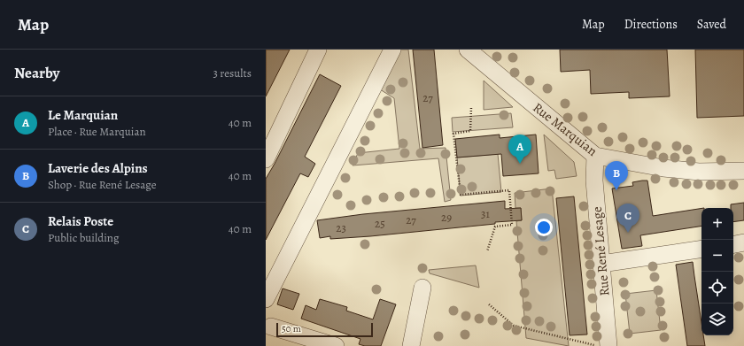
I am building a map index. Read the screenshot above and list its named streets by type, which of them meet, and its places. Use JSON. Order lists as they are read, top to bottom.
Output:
{
  "streets": {
    "street": ["Rue Marquian", "Rue René Lesage"]
  },
  "crossings": [
    ["Rue Marquian", "Rue René Lesage"]
  ],
  "house_numbers": [
    "27",
    "31",
    "29",
    "27",
    "25",
    "23"
  ],
  "scale_bar": "50 m",
  "page": {
    "header": "Map",
    "nav": ["Map", "Directions", "Saved"],
    "heading": ["Nearby", "3 results"],
    "list": [
      {
        "mark": "A",
        "name": "Le Marquian",
        "note": "Place · Rue Marquian",
        "value": "40 m"
      },
      {
        "mark": "B",
        "name": "Laverie des Alpins",
        "note": "Shop · Rue René Lesage",
        "value": "40 m"
      },
      {
        "mark": "C",
        "name": "Relais Poste",
        "note": "Public building",
        "value": "40 m"
      }
    ],
    "pins": ["A", "B", "C"],
    "map_buttons": ["+", "−"],
    "scale": "50 m"
  }
}
